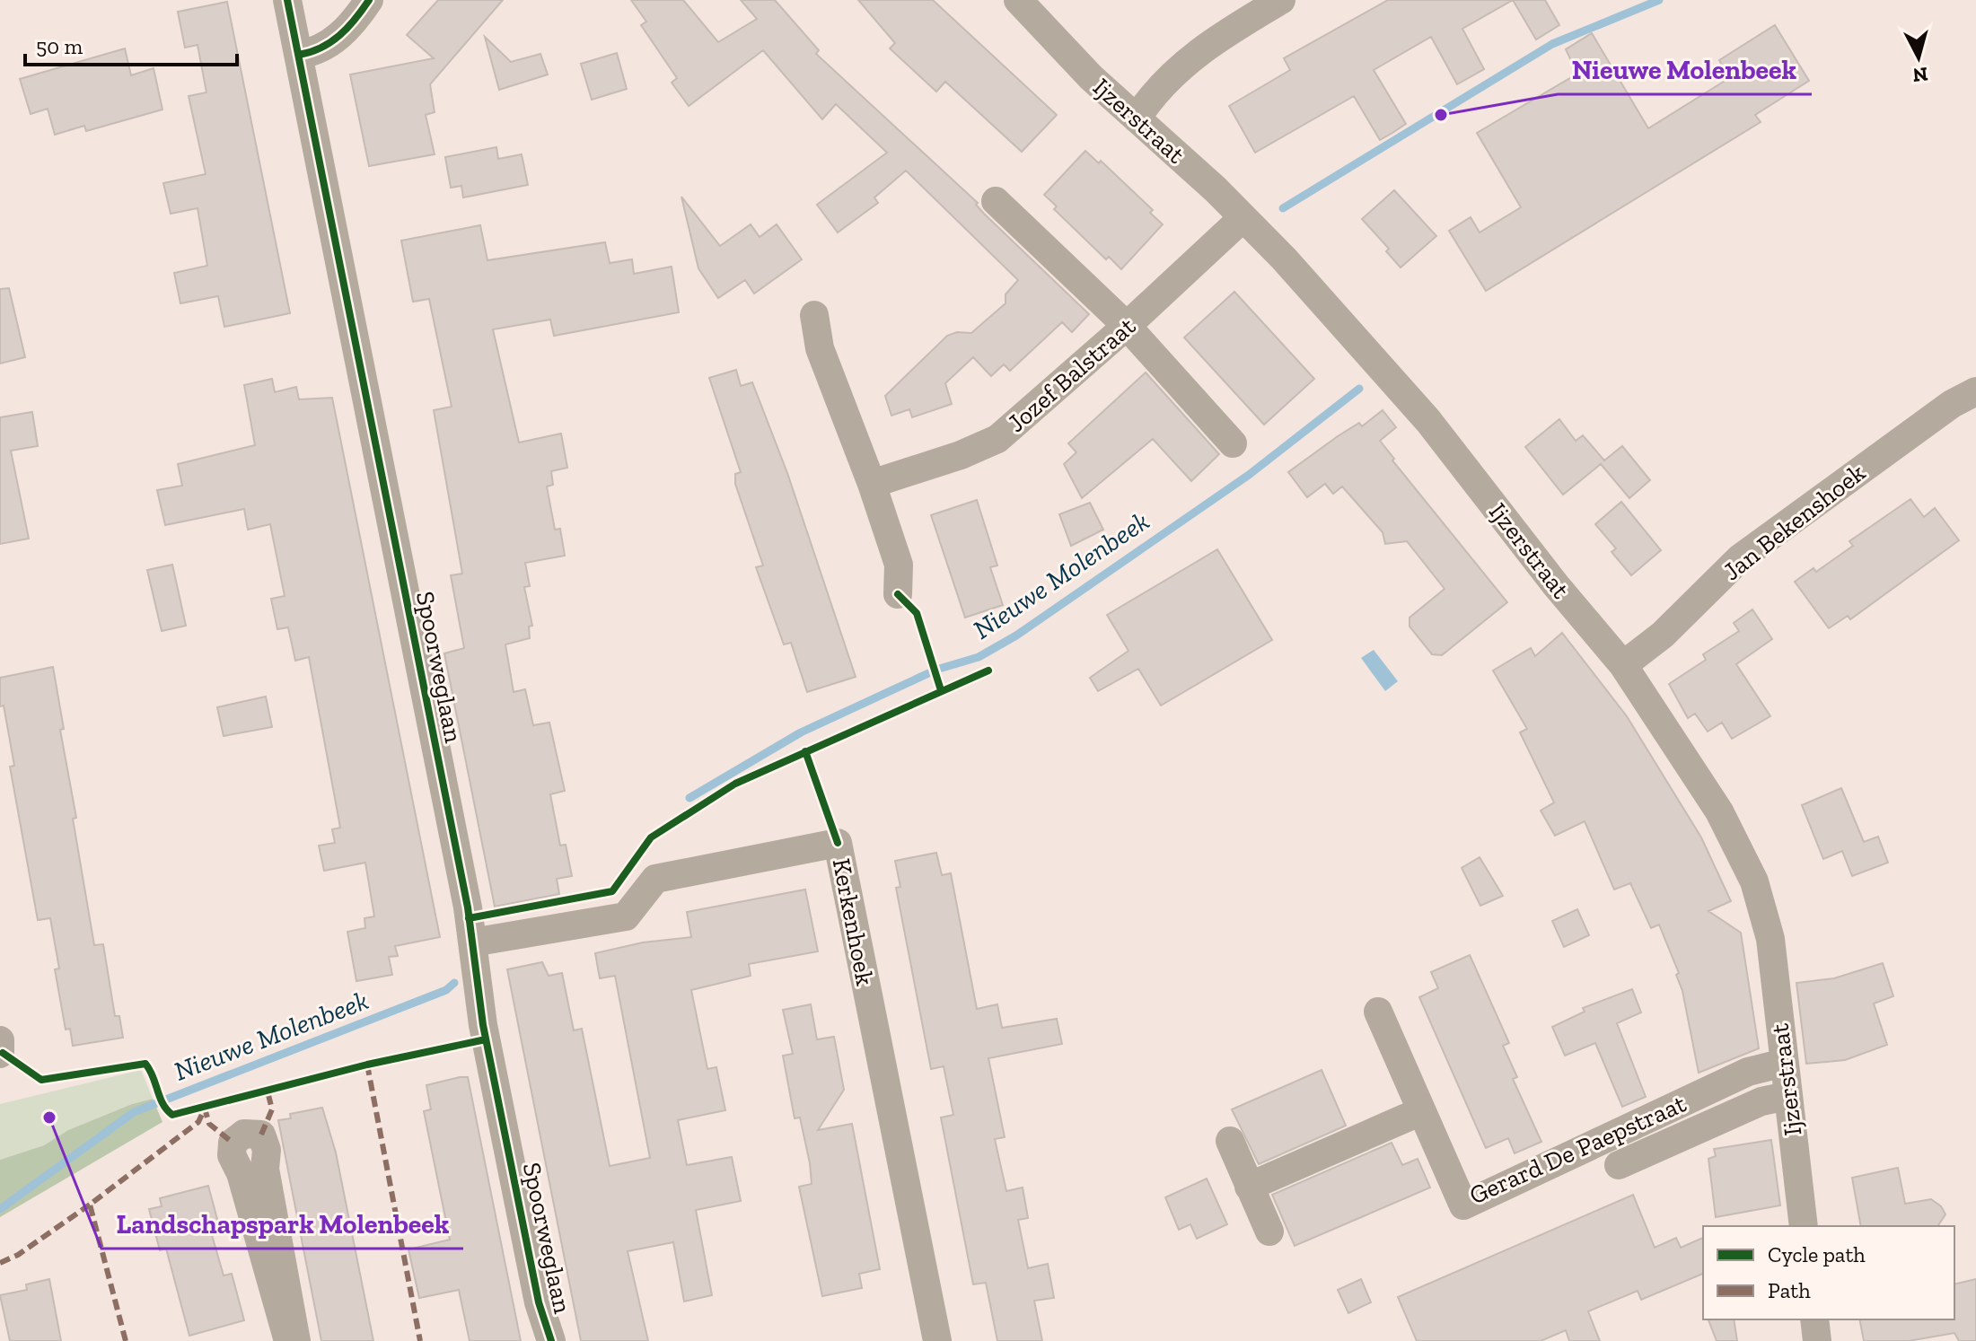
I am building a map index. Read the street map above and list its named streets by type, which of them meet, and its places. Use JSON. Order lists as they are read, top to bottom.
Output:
{
  "streets": {
    "street": [
      "Ijzerstraat",
      "Jozef Balstraat",
      "Jan Bekenshoek",
      "Spoorweglaan",
      "Kerkenhoek",
      "Gerard De Paepstraat"
    ]
  },
  "crossings": [
    ["Ijzerstraat", "Jozef Balstraat"],
    ["Ijzerstraat", "Jan Bekenshoek"],
    ["Ijzerstraat", "Gerard De Paepstraat"],
    ["Spoorweglaan", "Kerkenhoek"]
  ],
  "water": ["Nieuwe Molenbeek"],
  "places": ["Nieuwe Molenbeek", "Landschapspark Molenbeek"],
  "legend": ["Cycle path", "Path"],
  "scale_bar": "50 m",
  "north": "bottom"
}
